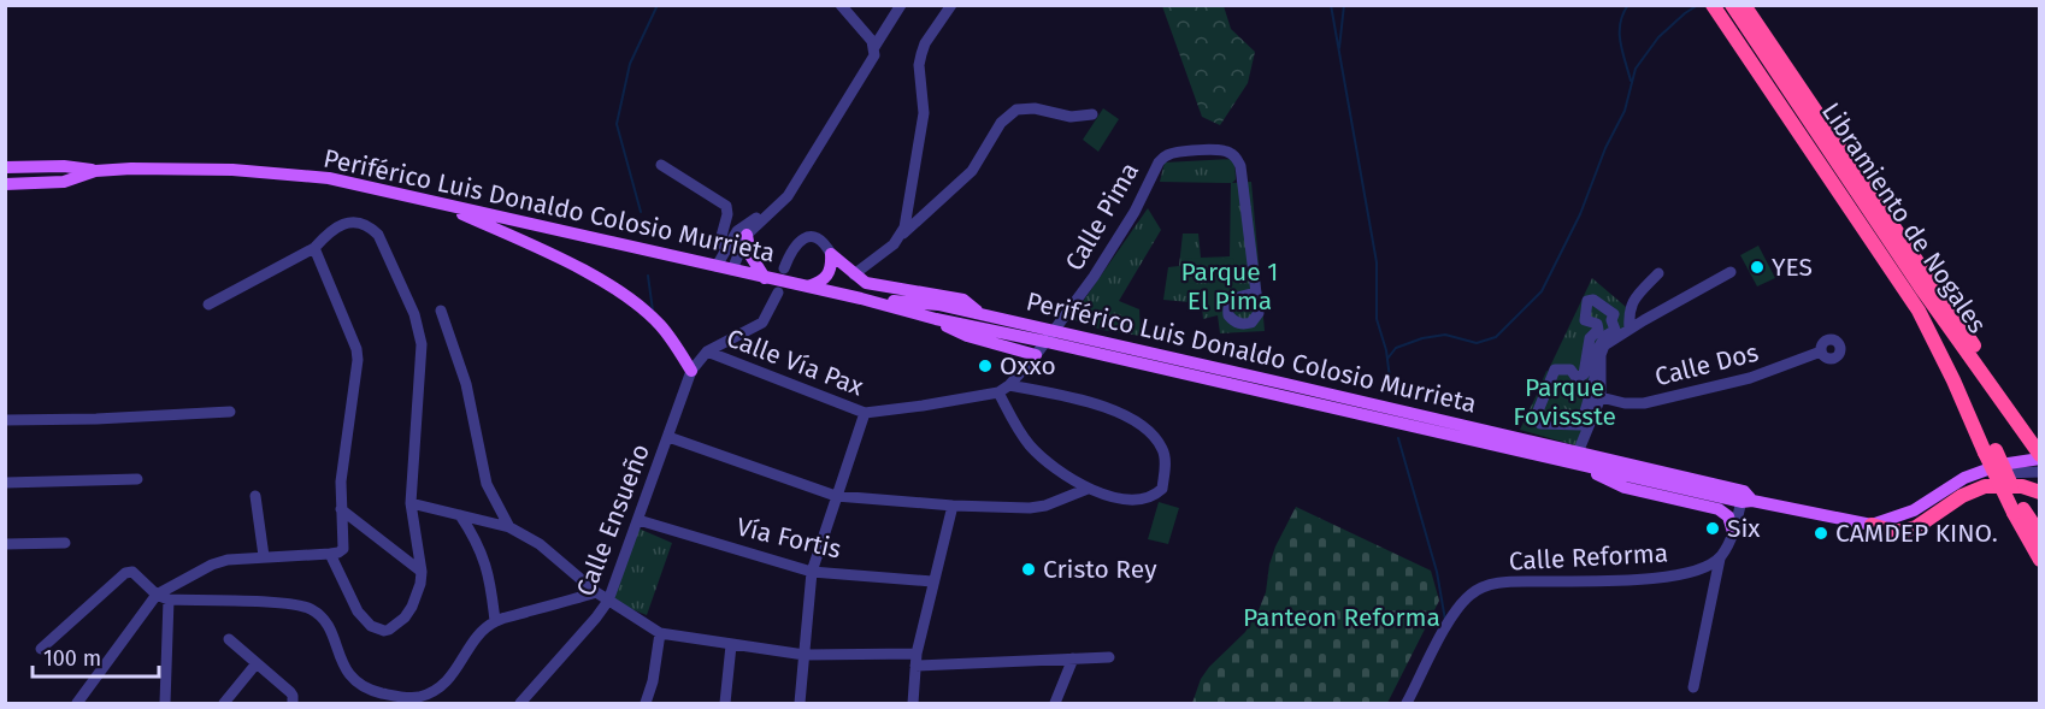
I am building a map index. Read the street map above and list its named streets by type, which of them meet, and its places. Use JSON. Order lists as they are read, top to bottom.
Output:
{
  "streets": {
    "highway": ["Libramiento de Nogales"],
    "main road": ["Periférico Luis Donaldo Colosio Murrieta"],
    "street": [
      "Calle Pima",
      "Calle Vía Pax",
      "Calle Dos",
      "Calle Ensueño",
      "Vía Fortis",
      "Calle Reforma"
    ]
  },
  "crossings": [
    ["Periférico Luis Donaldo Colosio Murrieta", "Calle Pima"],
    ["Periférico Luis Donaldo Colosio Murrieta", "Calle Vía Pax"],
    ["Calle Pima", "Calle Vía Pax"],
    ["Calle Ensueño", "Vía Fortis"]
  ],
  "parks": ["Parque 1 El Pima", "Parque Fovissste", "Panteon Reforma"],
  "places": [
    "YES",
    "Oxxo",
    "Six",
    "CAMDEP KINO.",
    "Cristo Rey"
  ],
  "scale_bar": "100 m"
}
